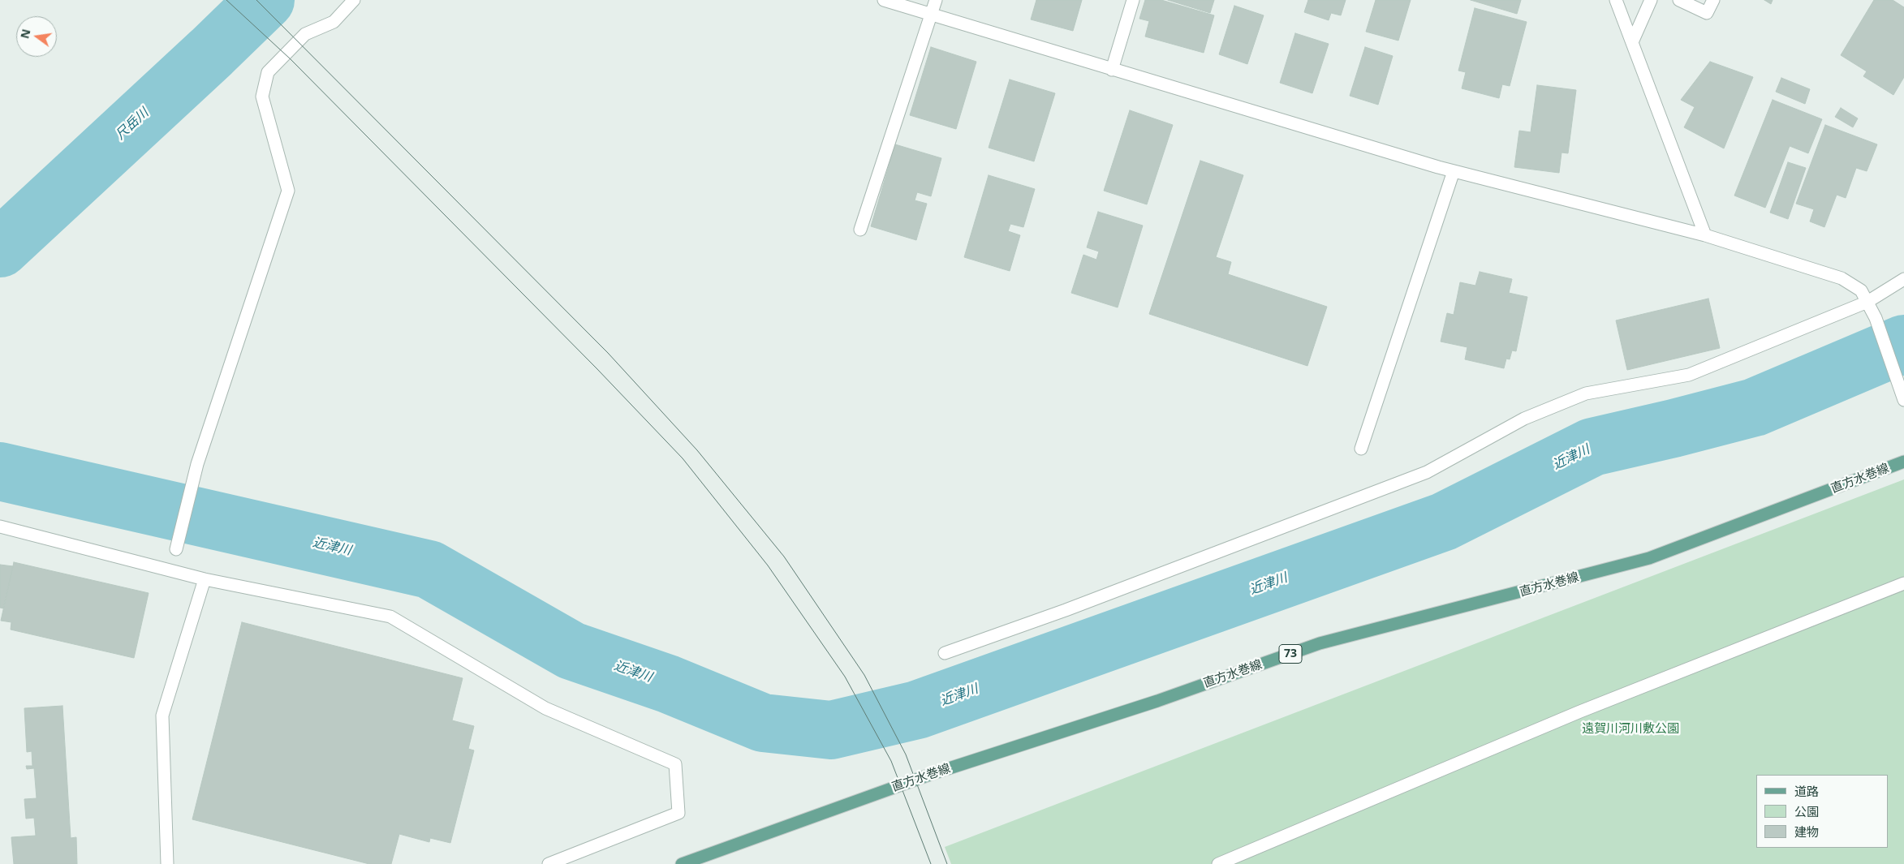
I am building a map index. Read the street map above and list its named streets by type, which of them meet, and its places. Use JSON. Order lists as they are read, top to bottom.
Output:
{
  "streets": {
    "main road": ["直方水巻線", "73"]
  },
  "water": ["尺岳川", "近津川"],
  "parks": ["遠賀川河川敷公園"],
  "legend": ["道路", "公園", "建物"],
  "north": "left"
}
